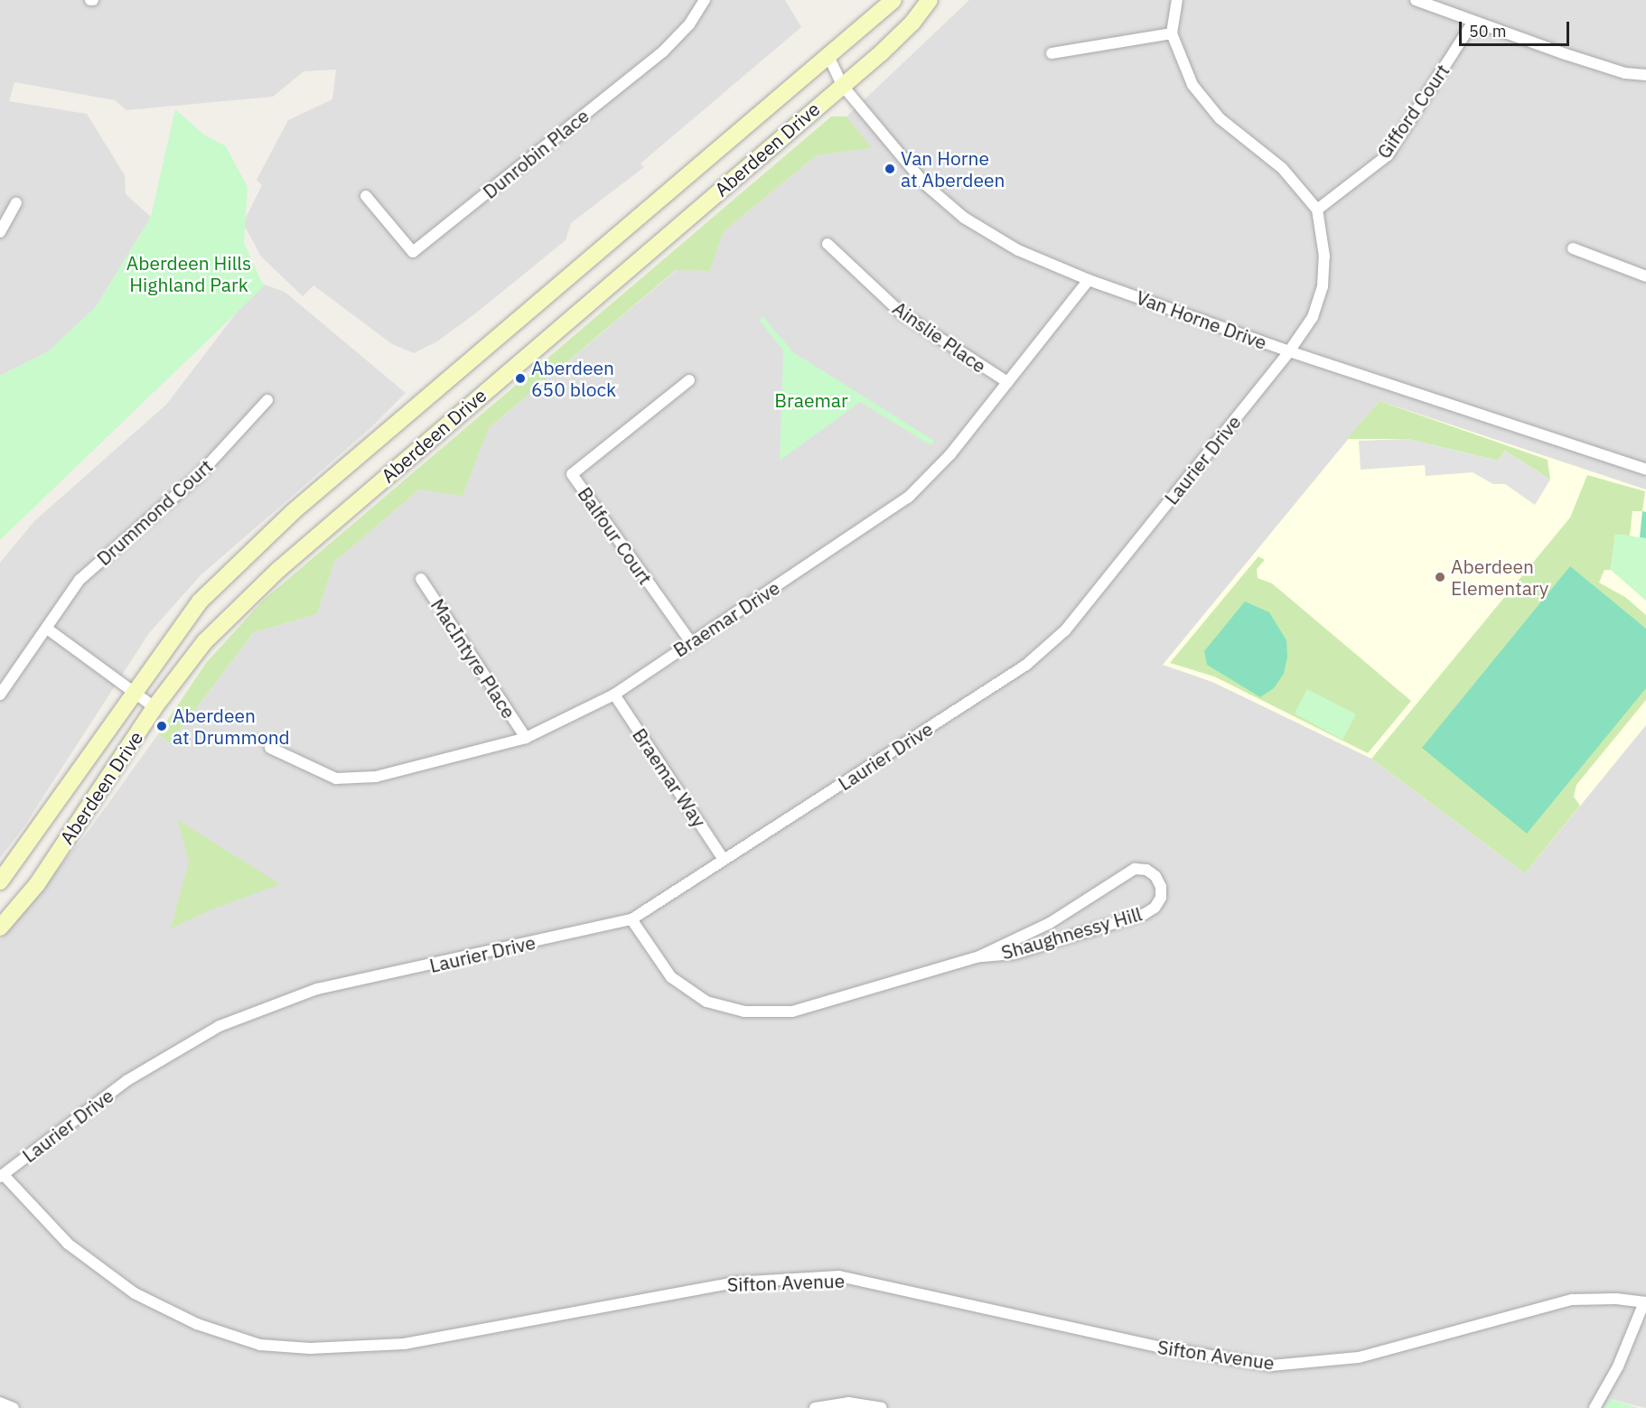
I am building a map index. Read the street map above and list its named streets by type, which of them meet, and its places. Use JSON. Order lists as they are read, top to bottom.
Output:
{
  "streets": {
    "main road": ["Aberdeen Drive"],
    "street": [
      "Gifford Court",
      "Dunrobin Place",
      "Van Horne Drive",
      "Ainslie Place",
      "Laurier Drive",
      "Drummond Court",
      "Balfour Court",
      "Braemar Drive",
      "MacIntyre Place",
      "Braemar Way",
      "Shaughnessy Hill",
      "Sifton Avenue"
    ]
  },
  "crossings": [
    ["Gifford Court", "Laurier Drive"],
    ["Aberdeen Drive", "Van Horne Drive"],
    ["Van Horne Drive", "Laurier Drive"],
    ["Van Horne Drive", "Braemar Drive"],
    ["Ainslie Place", "Braemar Drive"],
    ["Laurier Drive", "Braemar Way"],
    ["Laurier Drive", "Shaughnessy Hill"],
    ["Laurier Drive", "Sifton Avenue"],
    ["Balfour Court", "Braemar Drive"],
    ["Braemar Drive", "MacIntyre Place"],
    ["Braemar Drive", "Braemar Way"]
  ],
  "parks": ["Aberdeen Hills Highland Park", "Braemar"],
  "places": [
    "Van Horne at Aberdeen",
    "Aberdeen 650 block",
    "Aberdeen Elementary",
    "Aberdeen at Drummond"
  ],
  "scale_bar": "50 m"
}
